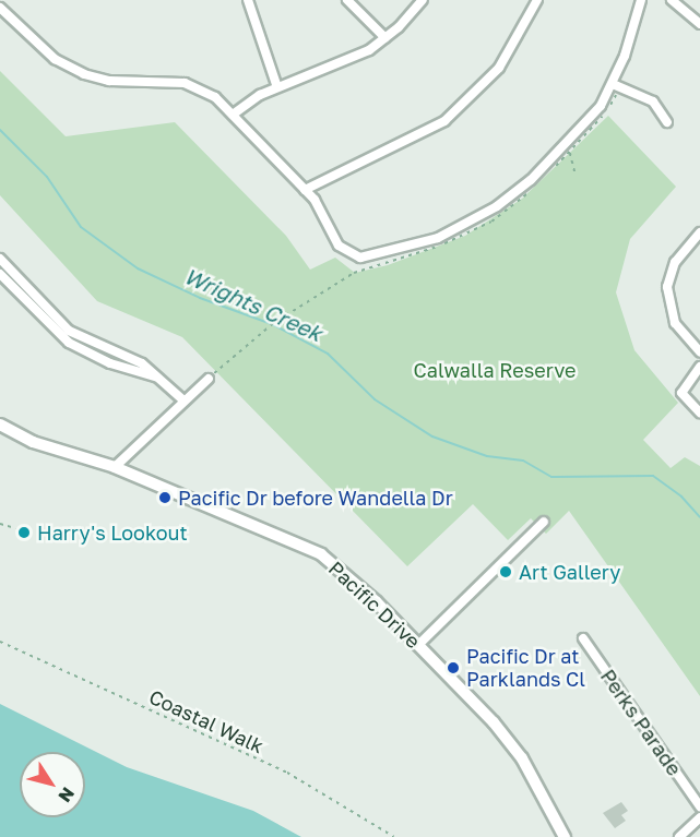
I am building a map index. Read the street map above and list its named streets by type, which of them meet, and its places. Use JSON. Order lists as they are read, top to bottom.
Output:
{
  "streets": {
    "street": ["Pacific Drive", "Perks Parade"],
    "path": ["Coastal Walk"]
  },
  "water": ["Wrights Creek"],
  "parks": ["Calwalla Reserve"],
  "places": [
    "Pacific Dr before Wandella Dr",
    "Harry's Lookout",
    "Art Gallery",
    "Pacific Dr at Parklands Cl"
  ],
  "north": "bottom right"
}
